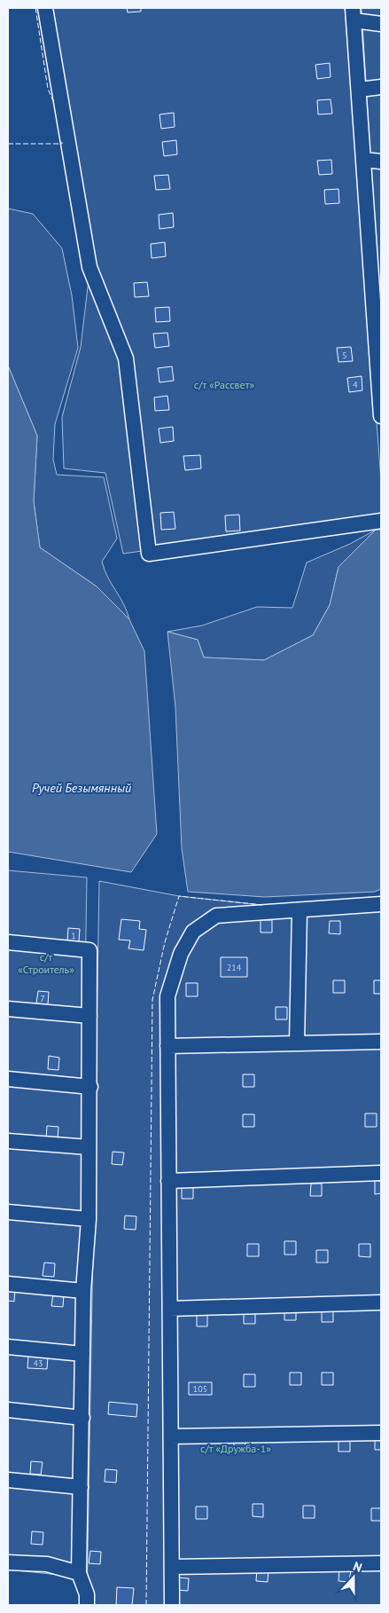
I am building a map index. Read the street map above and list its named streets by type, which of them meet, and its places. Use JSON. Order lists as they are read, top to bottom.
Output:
{
  "water": ["Ручей Безымянный"],
  "parks": ["с/т «Рассвет»", "с/т «Строитель»", "с/т «Дружба-1»"],
  "house_numbers": [
    "5",
    "4",
    "1",
    "214",
    "7",
    "43",
    "105"
  ],
  "north": "top"
}
